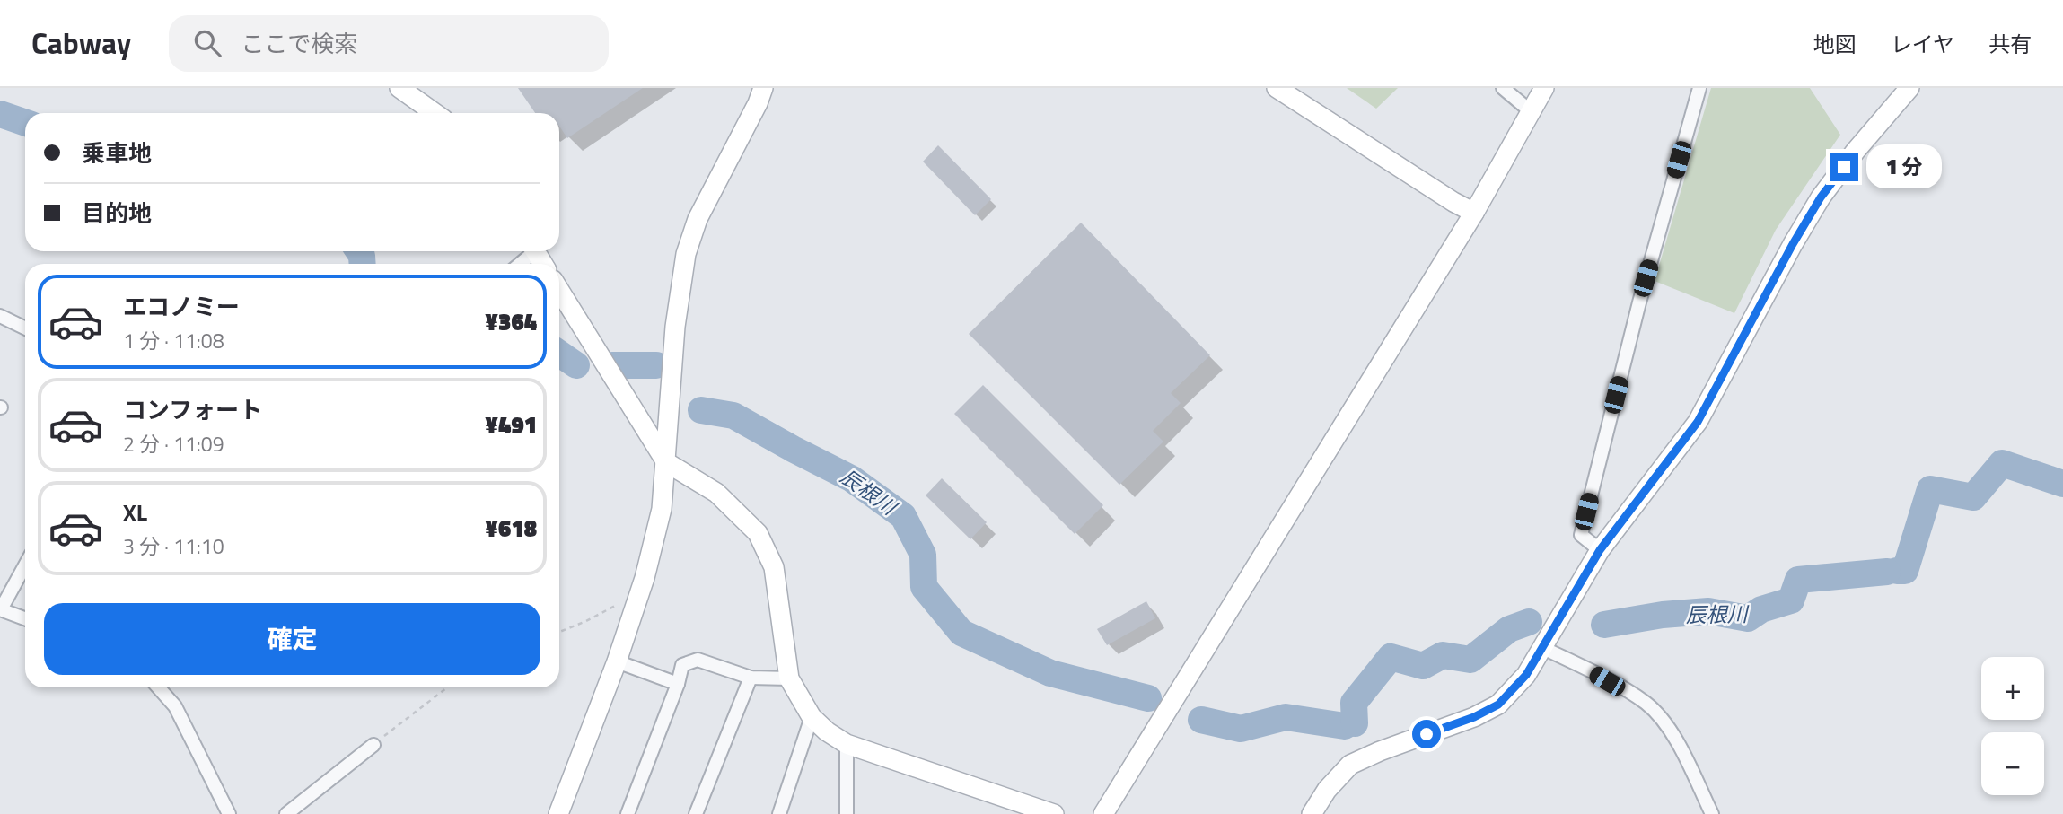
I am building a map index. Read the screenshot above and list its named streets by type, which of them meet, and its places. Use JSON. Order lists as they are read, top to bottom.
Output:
{
  "water": ["辰根川"],
  "page": {
    "header": "Cabway",
    "search": "ここで検索",
    "nav": ["地図", "レイヤ", "共有"],
    "banner": ["乗車地", "目的地"],
    "bubble": "1 分",
    "list": [
      {
        "name": "エコノミー",
        "note": "1 分 · 11:08",
        "value": "¥364"
      },
      {
        "name": "コンフォート",
        "note": "2 分 · 11:09",
        "value": "¥491"
      },
      {
        "name": "XL",
        "note": "3 分 · 11:10",
        "value": "¥618"
      }
    ],
    "buttons": "確定",
    "map_buttons": ["+", "−"]
  }
}
